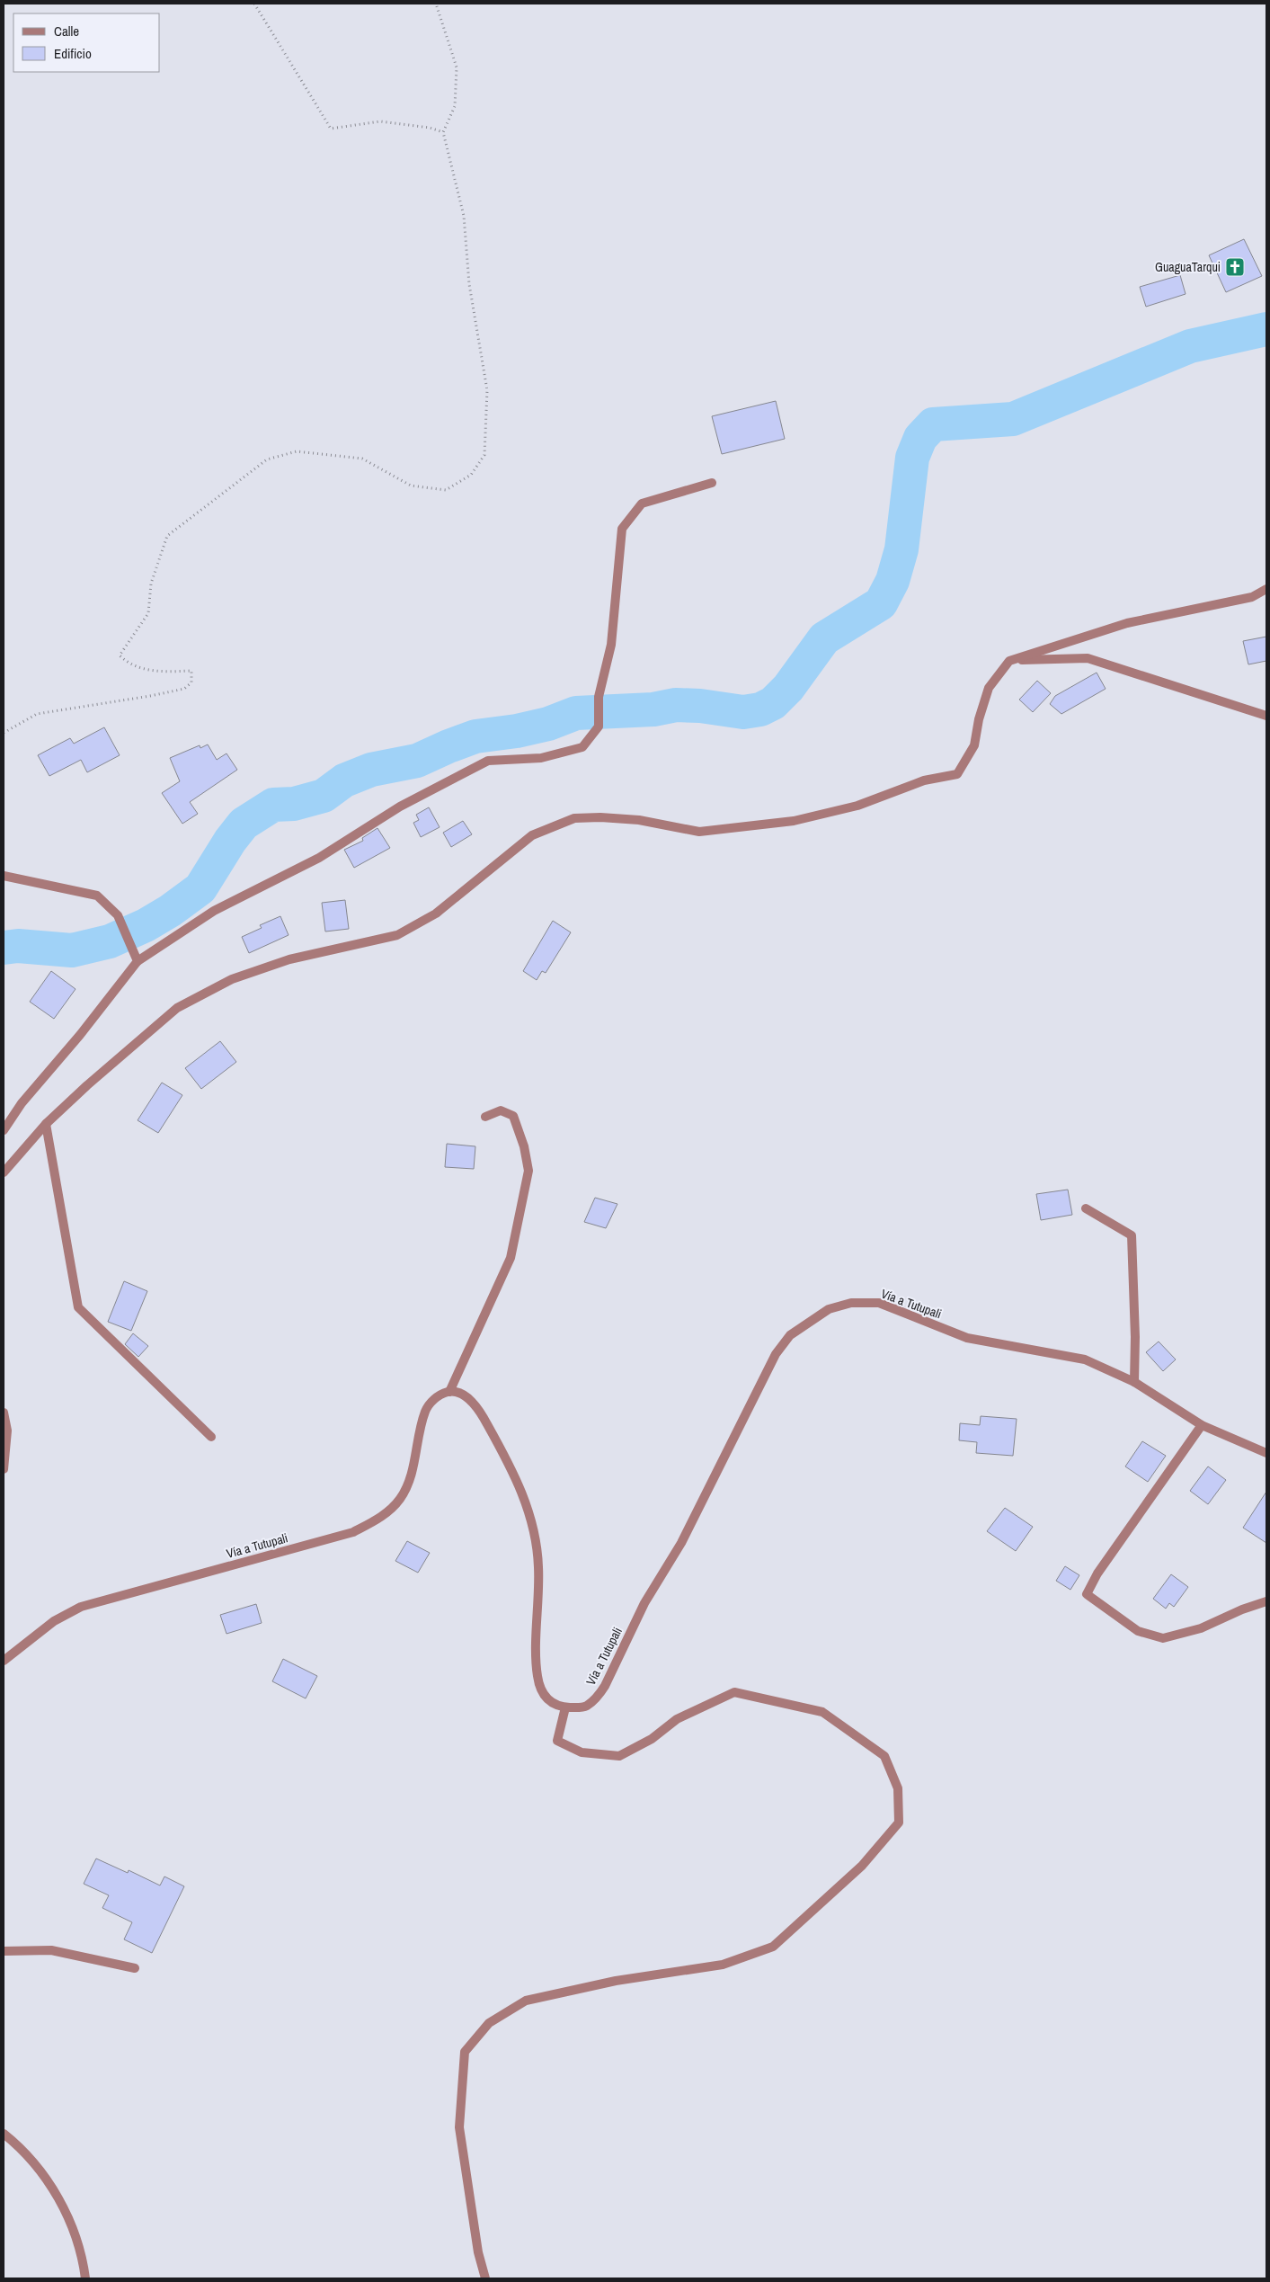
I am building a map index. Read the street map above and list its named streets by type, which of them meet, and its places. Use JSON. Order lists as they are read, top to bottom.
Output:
{
  "streets": {
    "street": ["Vía a Tutupali"]
  },
  "places": {
    "church": ["GuaguaTarqui"]
  },
  "legend": ["Calle", "Edificio"]
}
